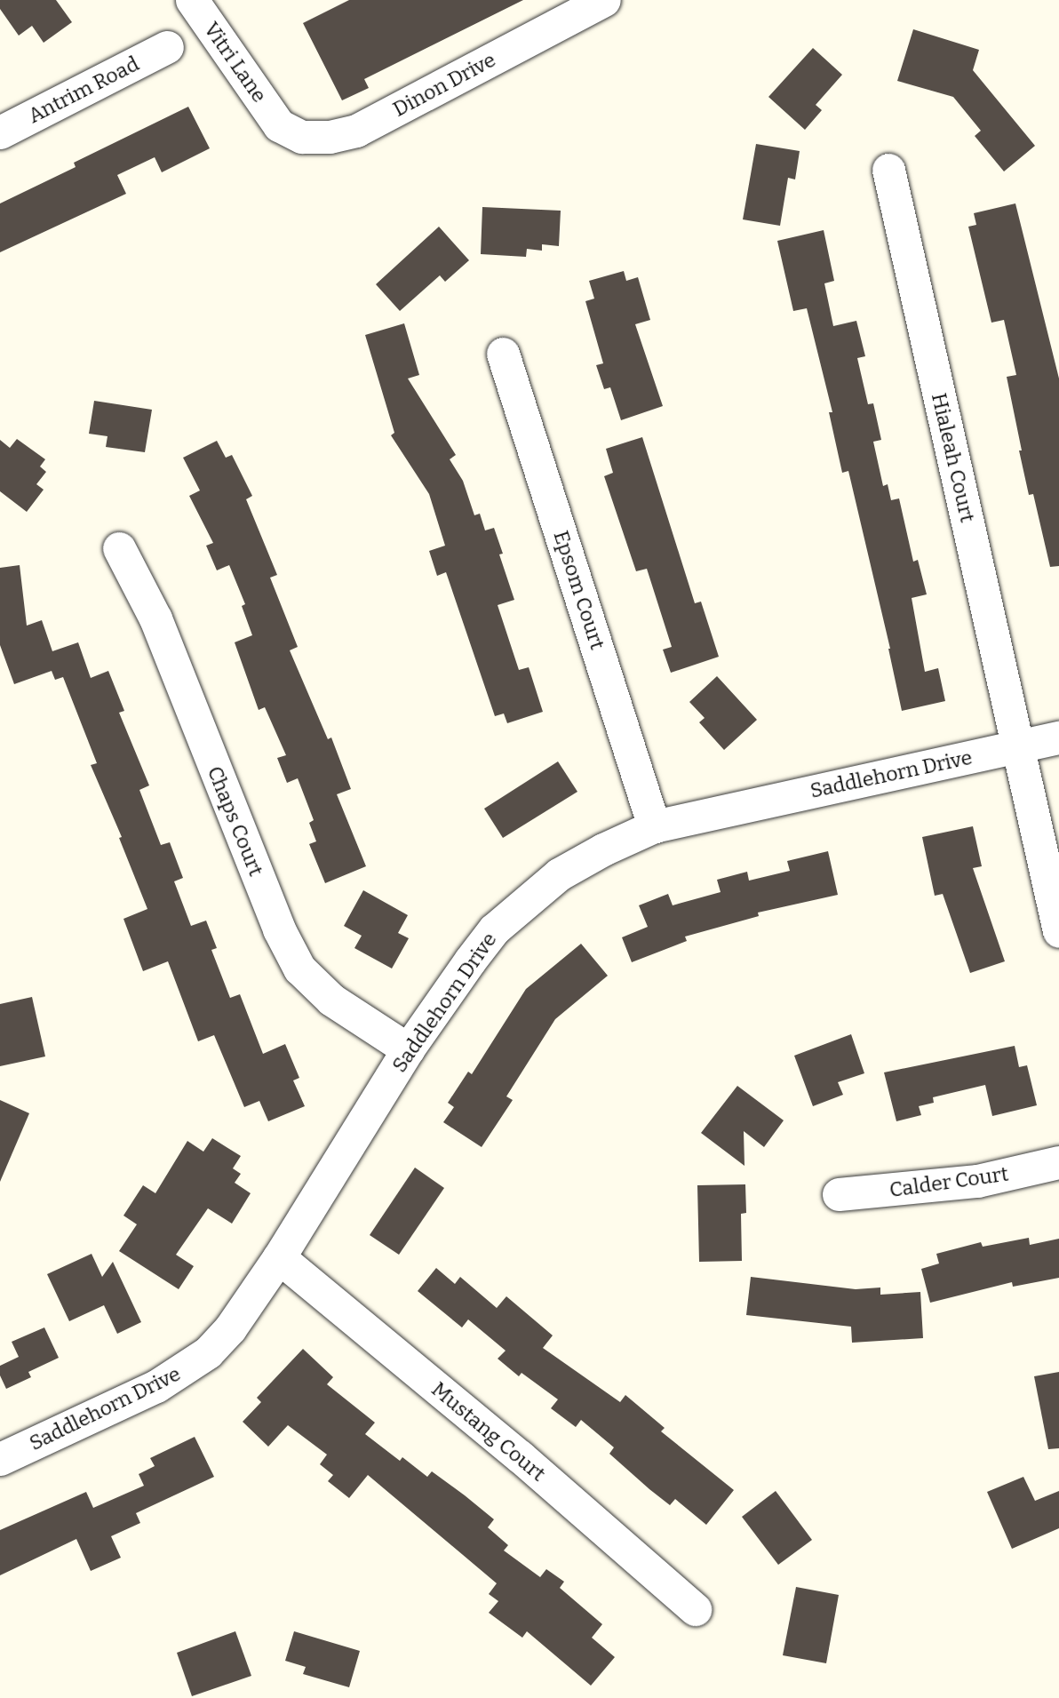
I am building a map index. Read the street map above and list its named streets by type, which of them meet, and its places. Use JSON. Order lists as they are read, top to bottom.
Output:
{
  "streets": {
    "street": [
      "Vitri Lane",
      "Dinon Drive",
      "Antrim Road",
      "Hialeah Court",
      "Epsom Court",
      "Saddlehorn Drive",
      "Chaps Court",
      "Calder Court",
      "Mustang Court"
    ]
  },
  "crossings": [
    ["Vitri Lane", "Dinon Drive"],
    ["Hialeah Court", "Saddlehorn Drive"],
    ["Epsom Court", "Saddlehorn Drive"],
    ["Saddlehorn Drive", "Chaps Court"],
    ["Saddlehorn Drive", "Mustang Court"]
  ]
}
